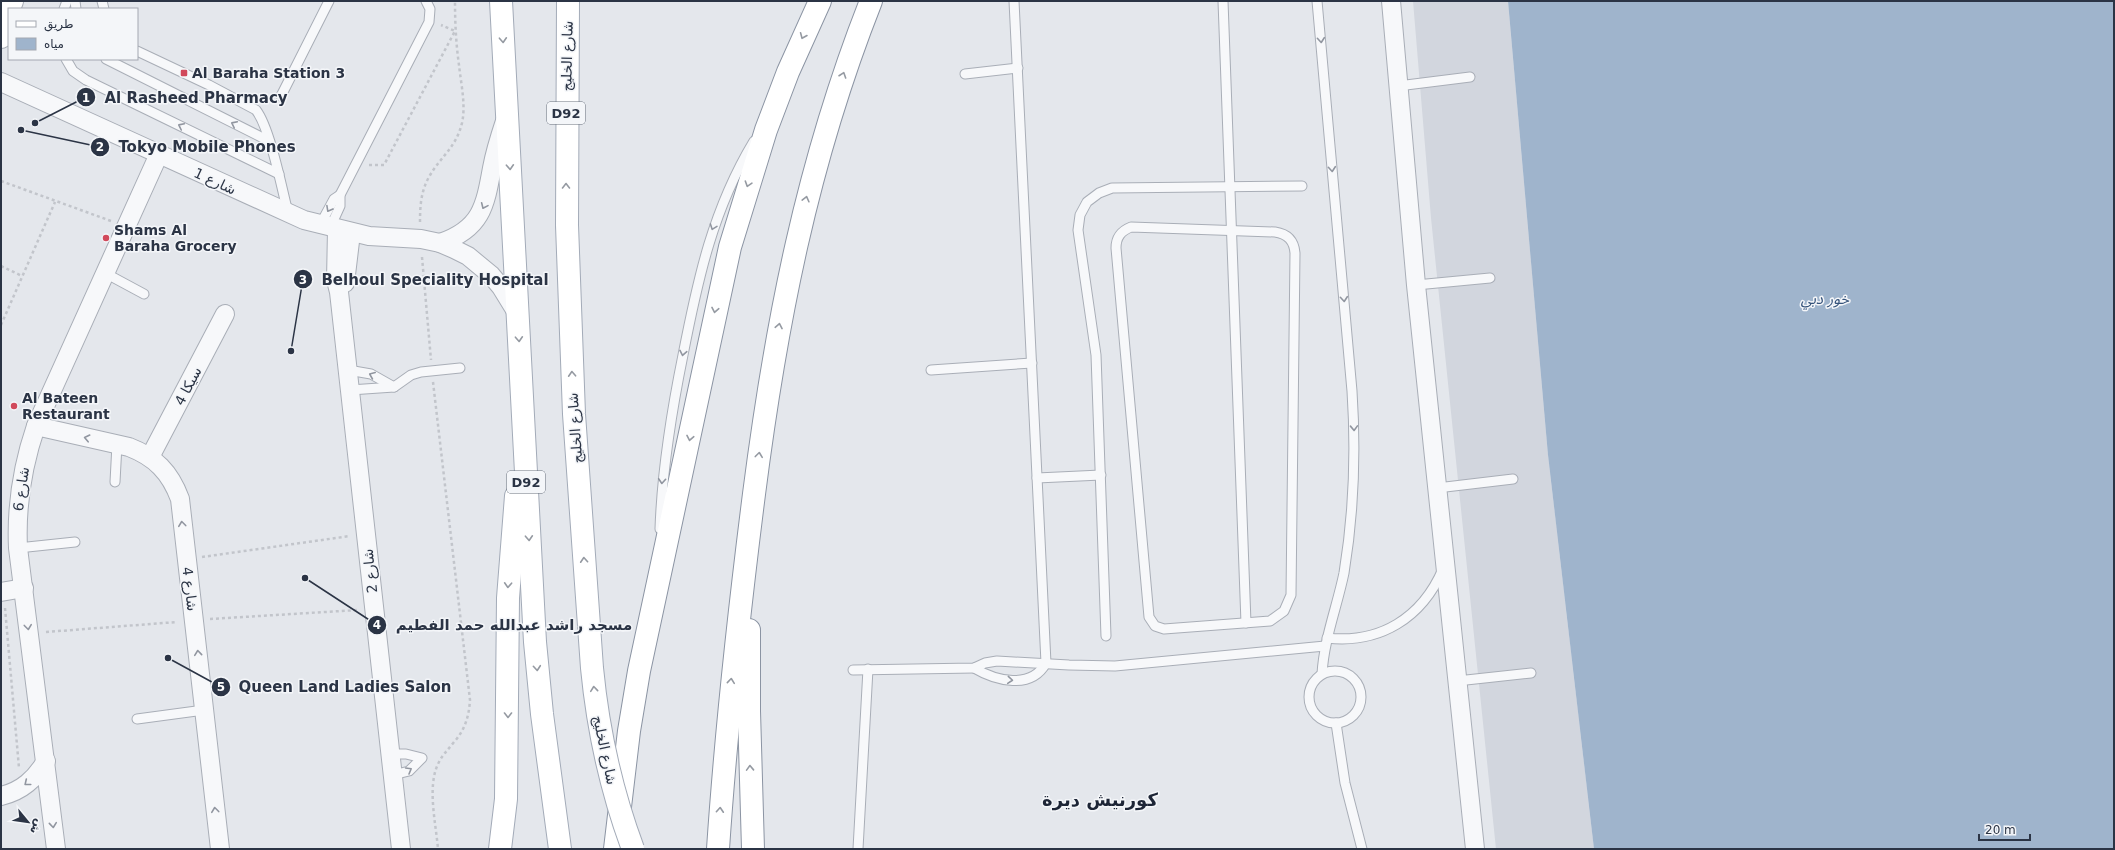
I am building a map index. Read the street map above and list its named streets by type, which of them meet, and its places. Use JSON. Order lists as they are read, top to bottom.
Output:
{
  "streets": {
    "main road": ["شارع الخليج", "D92"],
    "street": [
      "شارع 1",
      "4 سيكا",
      "شارع 6",
      "شارع 2",
      "شارع 4"
    ]
  },
  "crossings": [
    ["D92", "شارع 1"],
    ["شارع 1", "شارع 6"],
    ["شارع 1", "شارع 2"],
    ["4 سيكا", "شارع 4"],
    ["شارع 6", "شارع 4"]
  ],
  "one_way": ["شارع 6", "شارع 4"],
  "districts": ["كورنيش ديرة"],
  "water": ["خور دبي"],
  "places": {
    "transit": ["Al Baraha Station 3"],
    "other": [
      "Al Rasheed Pharmacy",
      "Tokyo Mobile Phones",
      "Shams Al Baraha Grocery",
      "Belhoul Speciality Hospital",
      "Al Bateen Restaurant",
      "مسجد راشد عبدالله حمد الفطيم",
      "Queen Land Ladies Salon"
    ]
  },
  "legend": ["طريق", "مياه"],
  "scale_bar": "20 m",
  "north": "bottom right"
}
